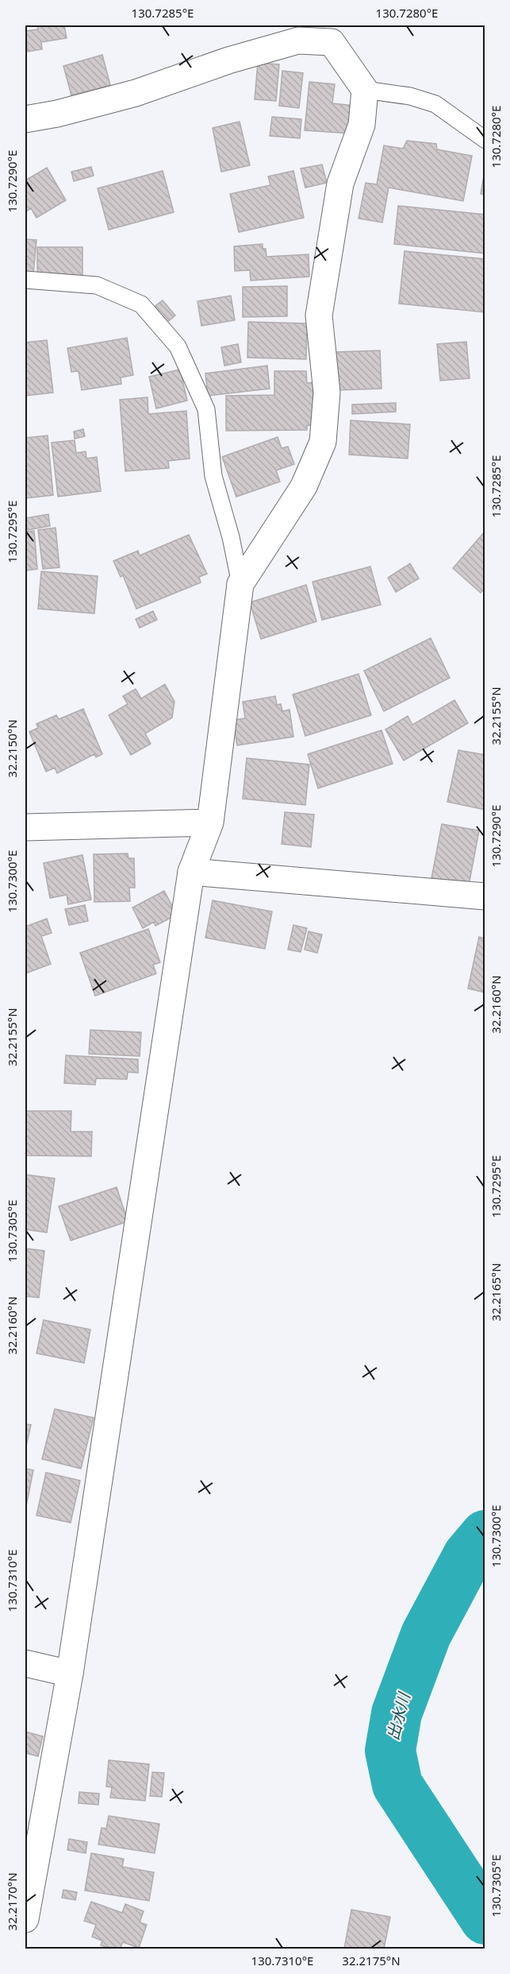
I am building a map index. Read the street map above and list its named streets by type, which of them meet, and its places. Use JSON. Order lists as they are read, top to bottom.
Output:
{
  "water": ["出水川"],
  "coordinates": [
    "130.7285°E",
    "130.7280°E",
    "130.7290°E",
    "130.7295°E",
    "32.2155°N",
    "32.2150°N",
    "130.7300°E",
    "32.2160°N",
    "130.7305°E",
    "32.2165°N",
    "130.7310°E",
    "32.2170°N",
    "32.2175°N"
  ]
}
